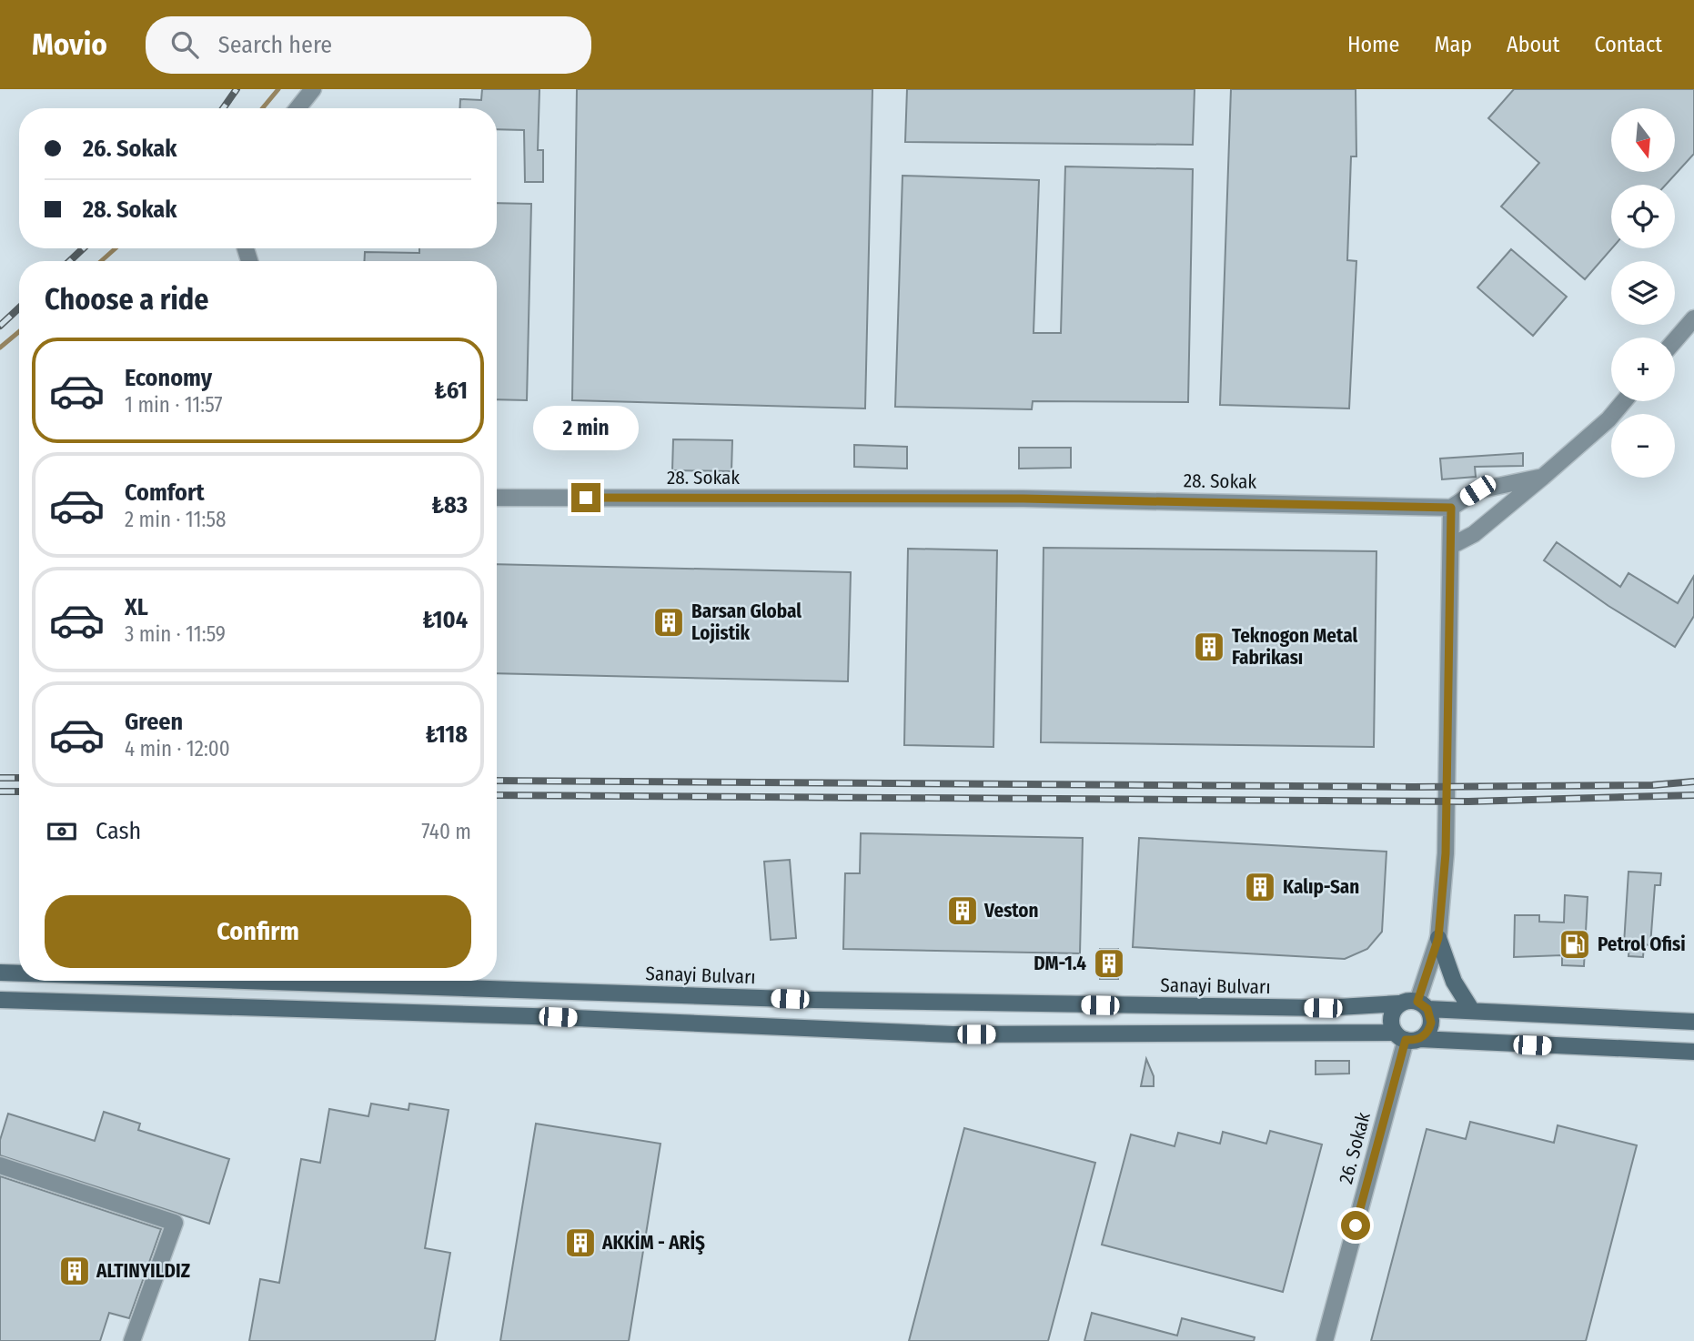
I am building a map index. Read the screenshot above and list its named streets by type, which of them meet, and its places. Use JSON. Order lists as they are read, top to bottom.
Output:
{
  "streets": {
    "main road": ["Sanayi Bulvarı"],
    "street": ["28. Sokak", "26. Sokak"]
  },
  "crossings": [
    ["Sanayi Bulvarı", "26. Sokak"]
  ],
  "places": {
    "building": [
      "Barsan Global Lojistik",
      "Teknogon Metal Fabrikası",
      "Kalıp-San",
      "Veston",
      "DM-1.4",
      "AKKİM - ARİŞ",
      "ALTINYILDIZ"
    ],
    "fuel station": ["Petrol Ofisi"]
  },
  "north": "bottom",
  "page": {
    "header": "Movio",
    "search": "Search here",
    "nav": [
      "Home",
      "Map",
      "About",
      "Contact"
    ],
    "map_buttons": ["+", "−"],
    "banner": ["26. Sokak", "28. Sokak"],
    "heading": "Choose a ride",
    "list": [
      {
        "name": "Economy",
        "note": "1 min · 11:57",
        "value": "₺61"
      },
      {
        "name": "Comfort",
        "note": "2 min · 11:58",
        "value": "₺83"
      },
      {
        "name": "XL",
        "note": "3 min · 11:59",
        "value": "₺104"
      },
      {
        "name": "Green",
        "note": "4 min · 12:00",
        "value": "₺118"
      }
    ],
    "bubble": "2 min",
    "pay": ["Cash", "740 m"],
    "buttons": "Confirm"
  }
}
